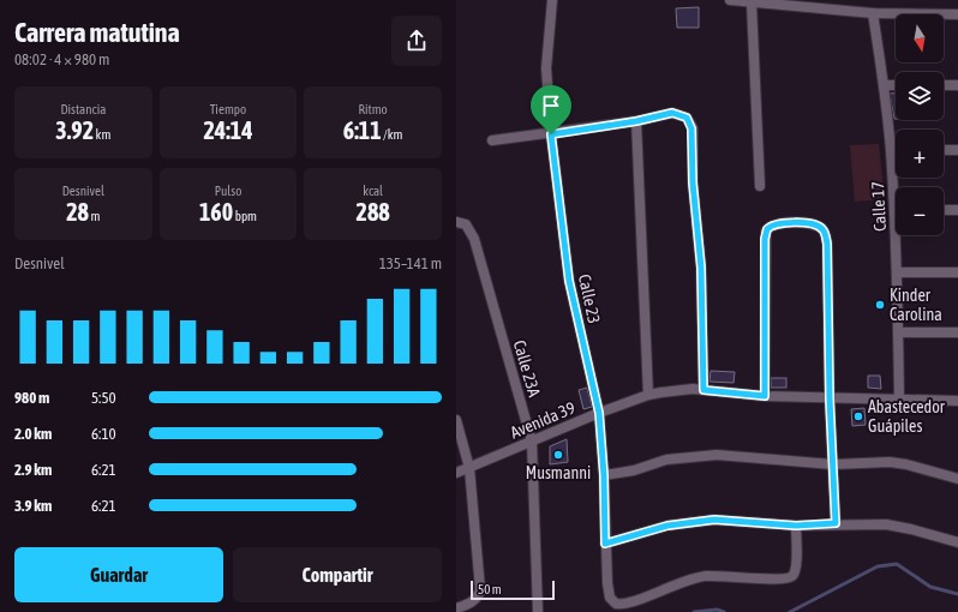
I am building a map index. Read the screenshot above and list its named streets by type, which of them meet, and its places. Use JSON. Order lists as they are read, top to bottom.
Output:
{
  "streets": {
    "street": [
      "Calle 17",
      "Calle 23",
      "Calle 23A",
      "Avenida 39"
    ]
  },
  "crossings": [
    ["Calle 17", "Avenida 39"],
    ["Calle 23", "Avenida 39"],
    ["Calle 23A", "Avenida 39"]
  ],
  "places": ["Kinder Carolina", "Abastecedor Guápiles", "Musmanni"],
  "scale_bar": "50 m",
  "north": "bottom",
  "page": {
    "heading": ["Carrera matutina", "08:02 · 4 × 980 m"],
    "map_buttons": ["+", "−"],
    "stats": [
      ["Distancia", "3.92 km"],
      ["Tiempo", "24:14"],
      ["Ritmo", "6:11 /km"],
      ["Desnivel", "28 m"],
      ["Pulso", "160 bpm"],
      ["kcal", "288"]
    ],
    "chart": ["Desnivel", "135–141 m"],
    "list": [
      {
        "name": "980 m",
        "note": "5:50"
      },
      {
        "name": "2.0 km",
        "note": "6:10"
      },
      {
        "name": "2.9 km",
        "note": "6:21"
      },
      {
        "name": "3.9 km",
        "note": "6:21"
      }
    ],
    "buttons": ["Guardar", "Compartir"],
    "scale": "50 m"
  }
}
